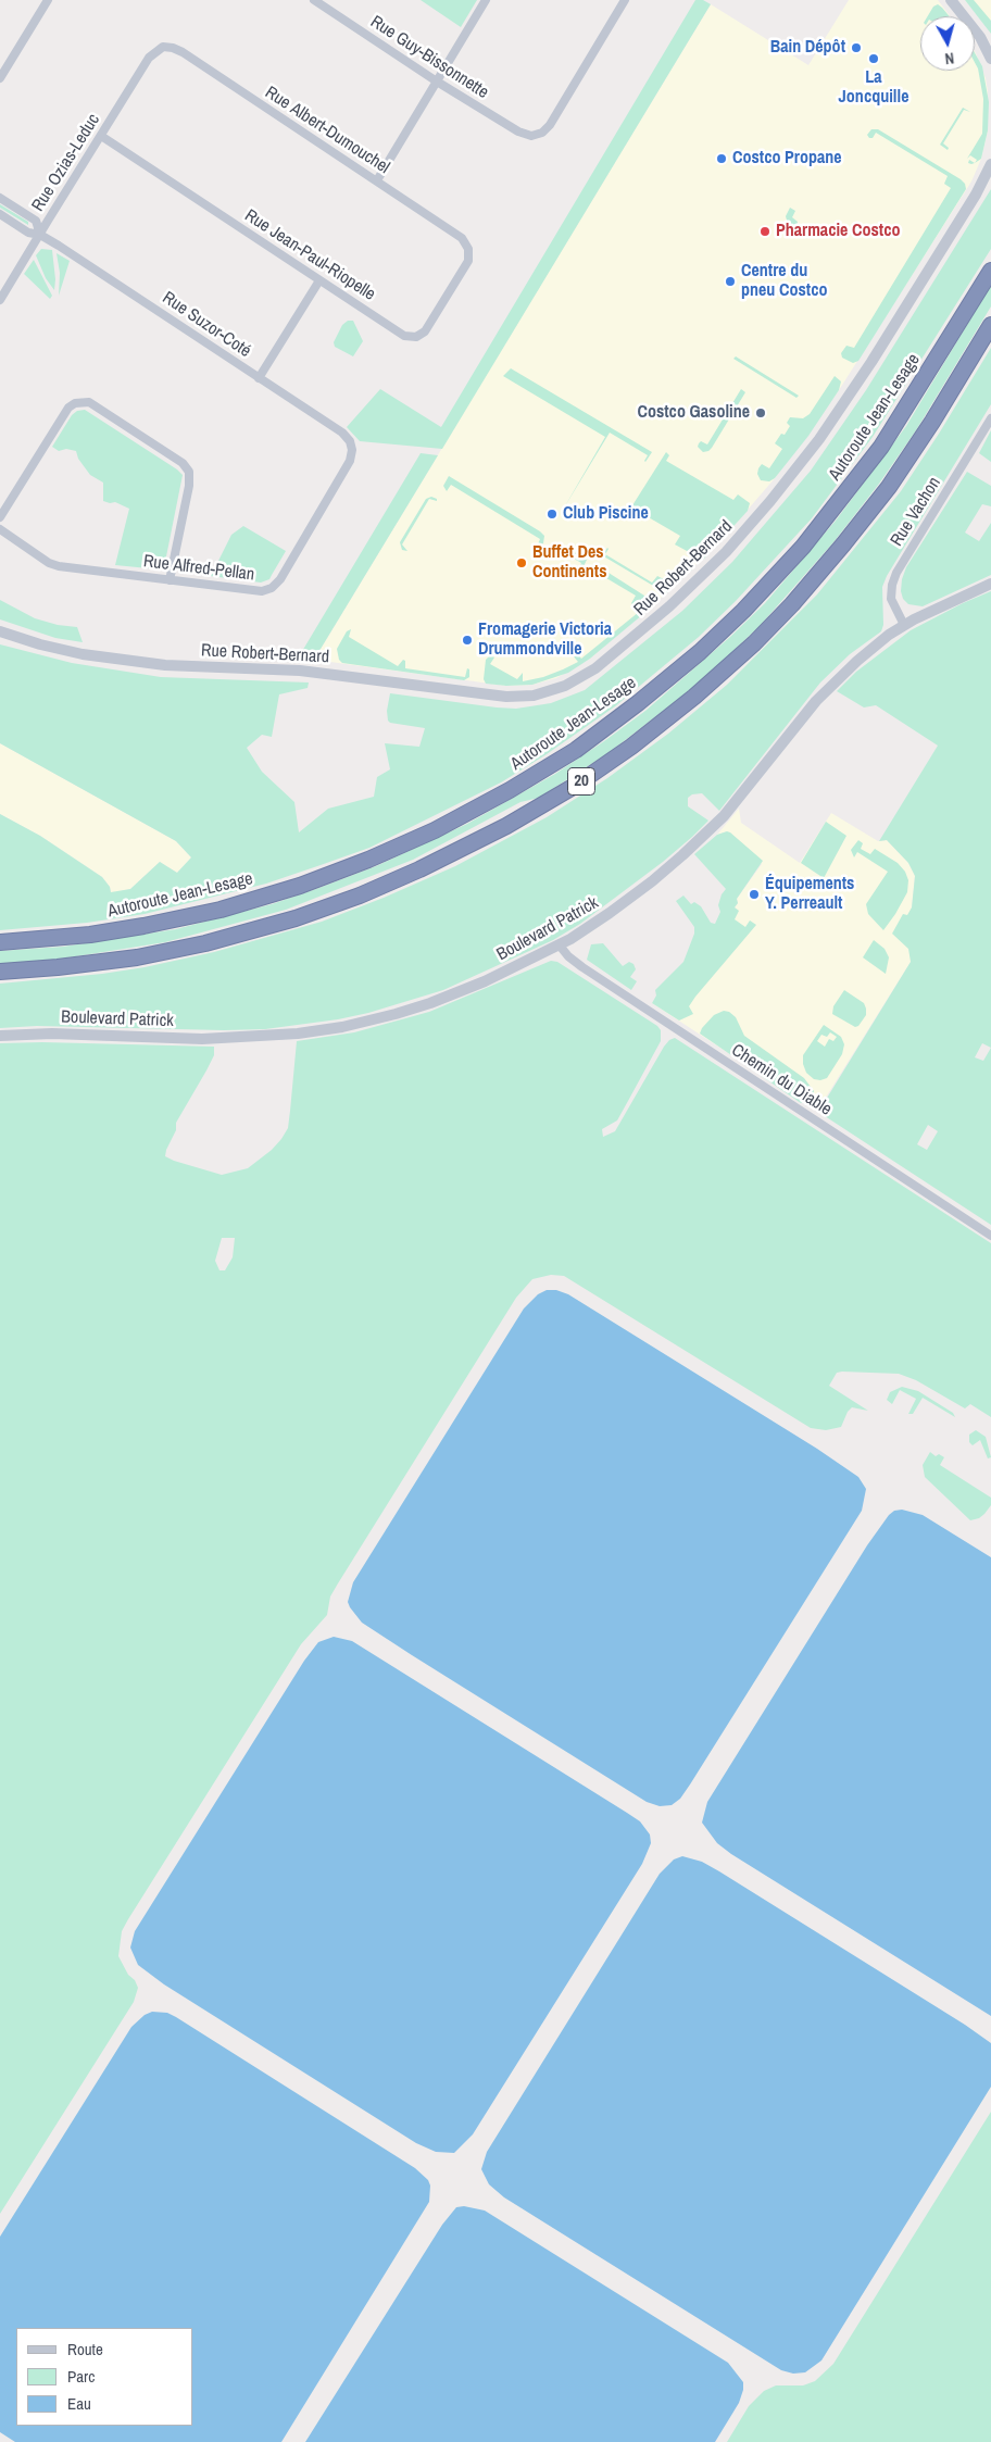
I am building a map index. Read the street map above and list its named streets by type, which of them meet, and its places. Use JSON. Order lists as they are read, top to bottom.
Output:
{
  "streets": {
    "highway": ["Autoroute Jean-Lesage", "20"],
    "street": [
      "Rue Guy-Bissonnette",
      "Rue Albert-Dumouchel",
      "Rue Ozias-Leduc",
      "Rue Jean-Paul-Riopelle",
      "Rue Suzor-Coté",
      "Rue Vachon",
      "Rue Alfred-Pellan",
      "Rue Robert-Bernard",
      "Boulevard Patrick",
      "Chemin du Diable"
    ]
  },
  "crossings": [
    ["Rue Albert-Dumouchel", "Rue Ozias-Leduc"],
    ["Rue Albert-Dumouchel", "Rue Jean-Paul-Riopelle"],
    ["Rue Ozias-Leduc", "Rue Jean-Paul-Riopelle"],
    ["Rue Ozias-Leduc", "Rue Suzor-Coté"],
    ["Rue Suzor-Coté", "Rue Alfred-Pellan"],
    ["Rue Vachon", "Boulevard Patrick"],
    ["Boulevard Patrick", "Chemin du Diable"]
  ],
  "places": [
    "Bain Dépôt",
    "La Joncquille",
    "Costco Propane",
    "Pharmacie Costco",
    "Centre du pneu Costco",
    "Costco Gasoline",
    "Club Piscine",
    "Buffet Des Continents",
    "Fromagerie Victoria Drummondville",
    "Équipements Y. Perreault"
  ],
  "legend": ["Route", "Parc", "Eau"],
  "north": "bottom"
}
